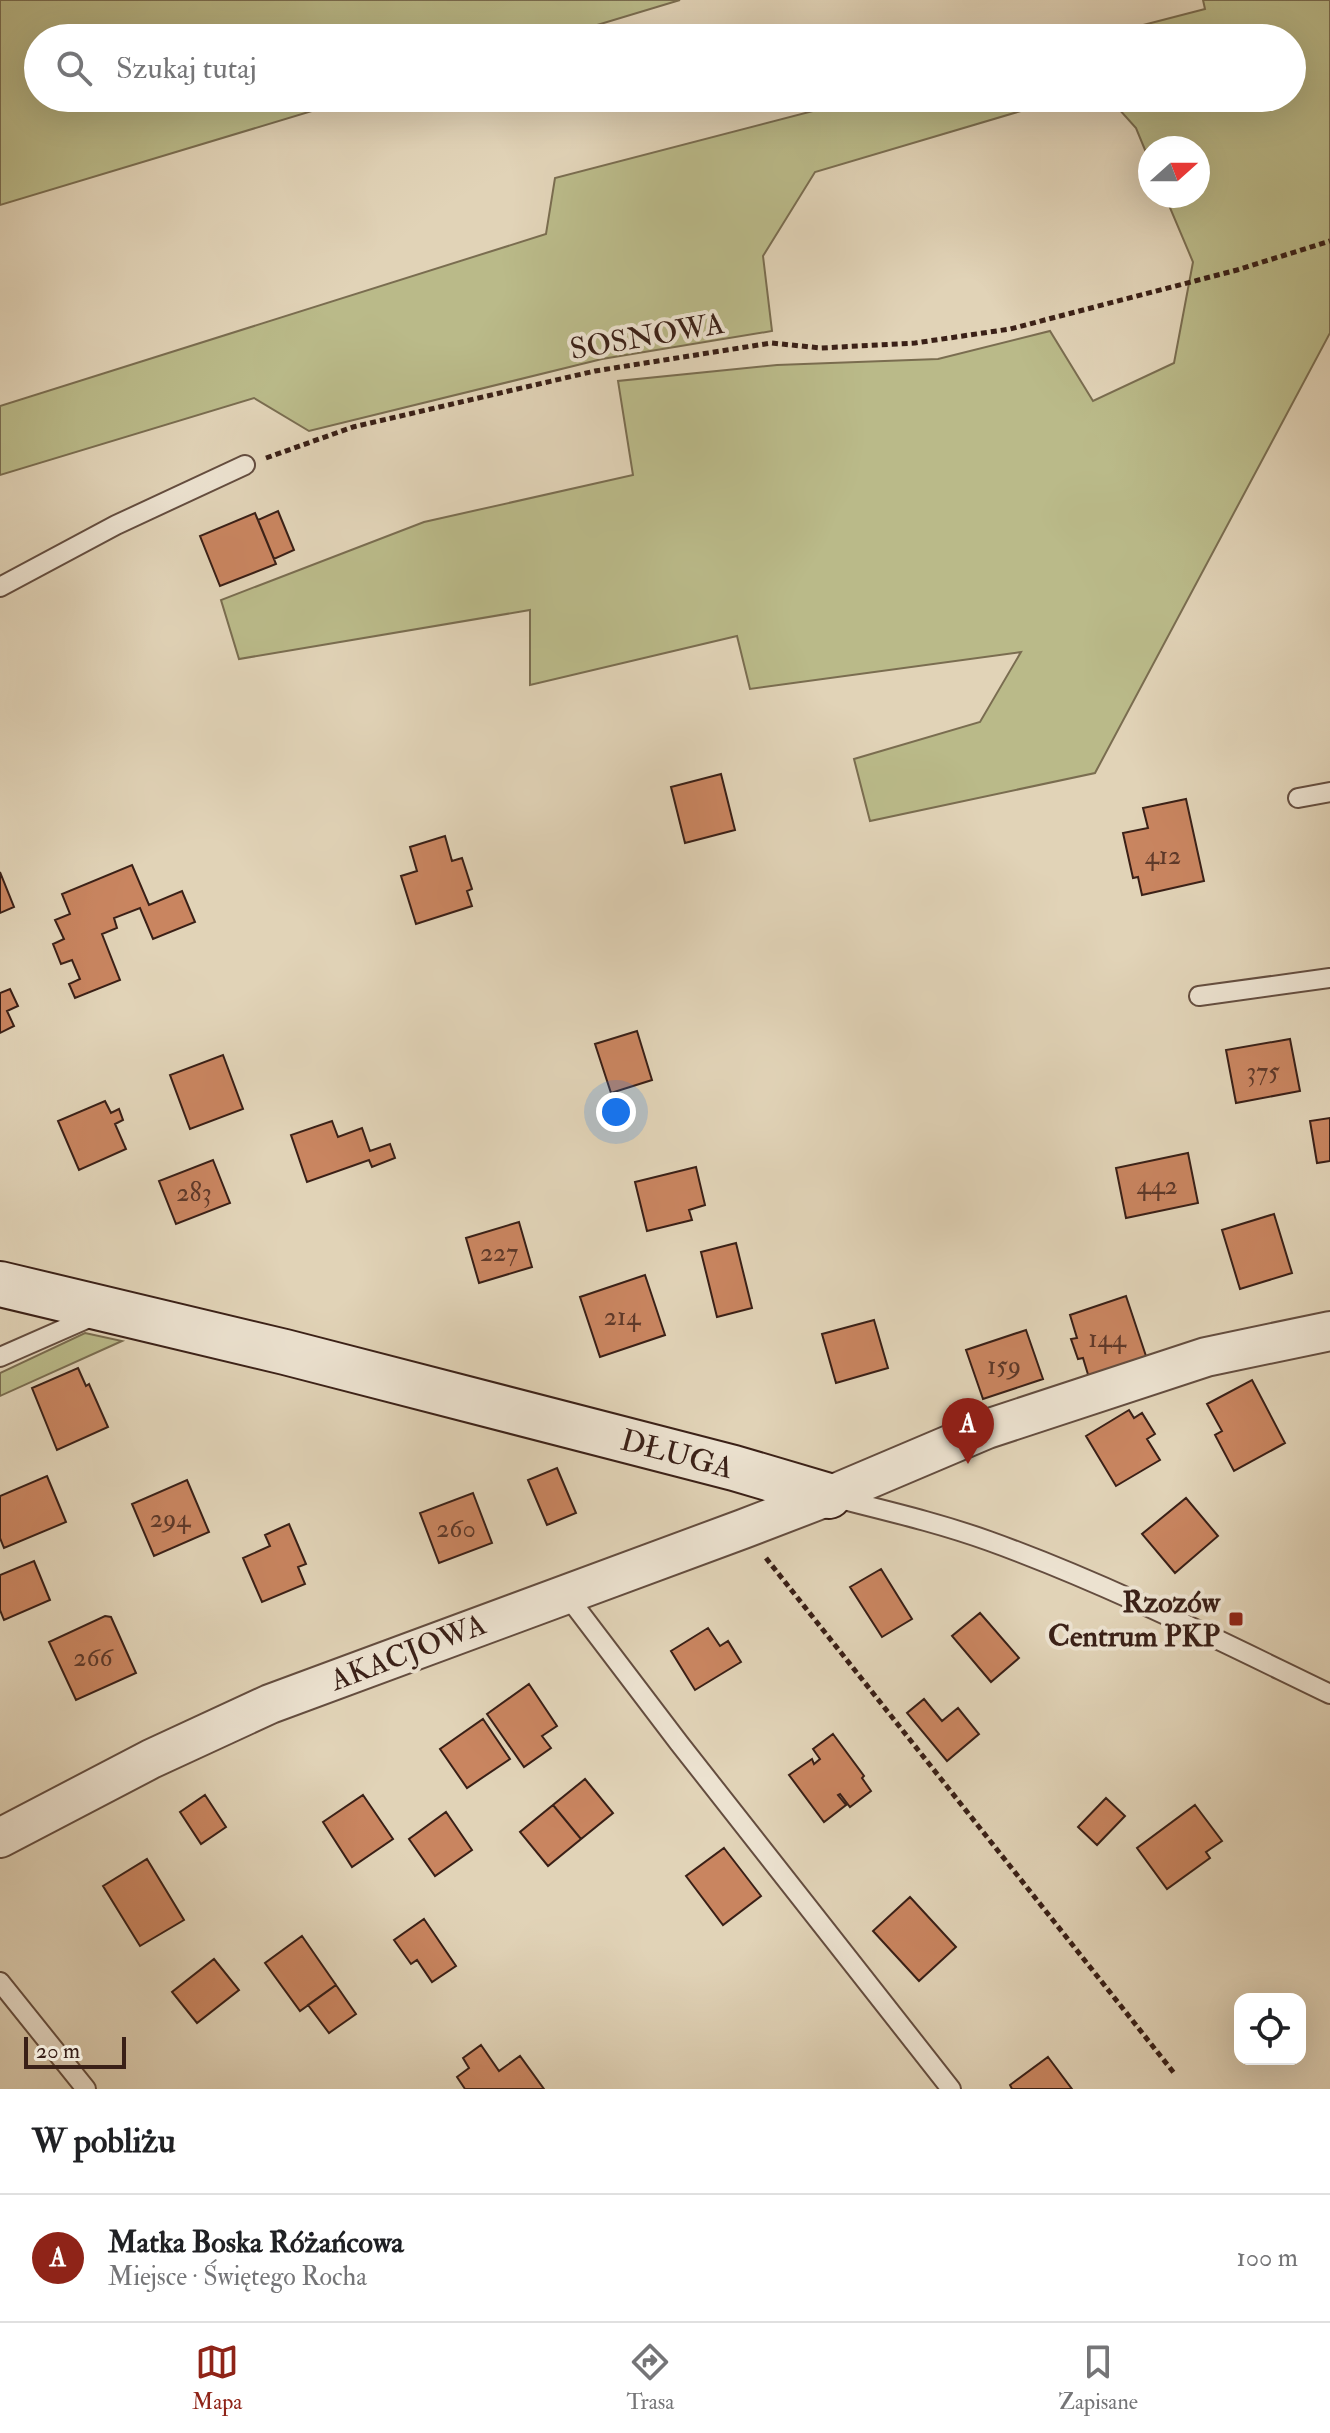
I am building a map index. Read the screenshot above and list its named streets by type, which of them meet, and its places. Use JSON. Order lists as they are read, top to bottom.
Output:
{
  "streets": {
    "street": ["DŁUGA", "AKACJOWA"],
    "path": ["SOSNOWA"]
  },
  "crossings": [
    ["DŁUGA", "AKACJOWA"]
  ],
  "places": {
    "transit": ["Rzozów Centrum PKP"]
  },
  "house_numbers": [
    "412",
    "375",
    "442",
    "283",
    "227",
    "214",
    "144",
    "159",
    "294",
    "260",
    "266"
  ],
  "scale_bar": "20 m",
  "north": "right",
  "page": {
    "search": "Szukaj tutaj",
    "pins": "A",
    "scale": "20 m",
    "heading": "W pobliżu",
    "list": [
      {
        "mark": "A",
        "name": "Matka Boska Różańcowa",
        "note": "Miejsce · Świętego Rocha",
        "value": "100 m"
      }
    ],
    "nav": ["Mapa", "Trasa", "Zapisane"]
  }
}
